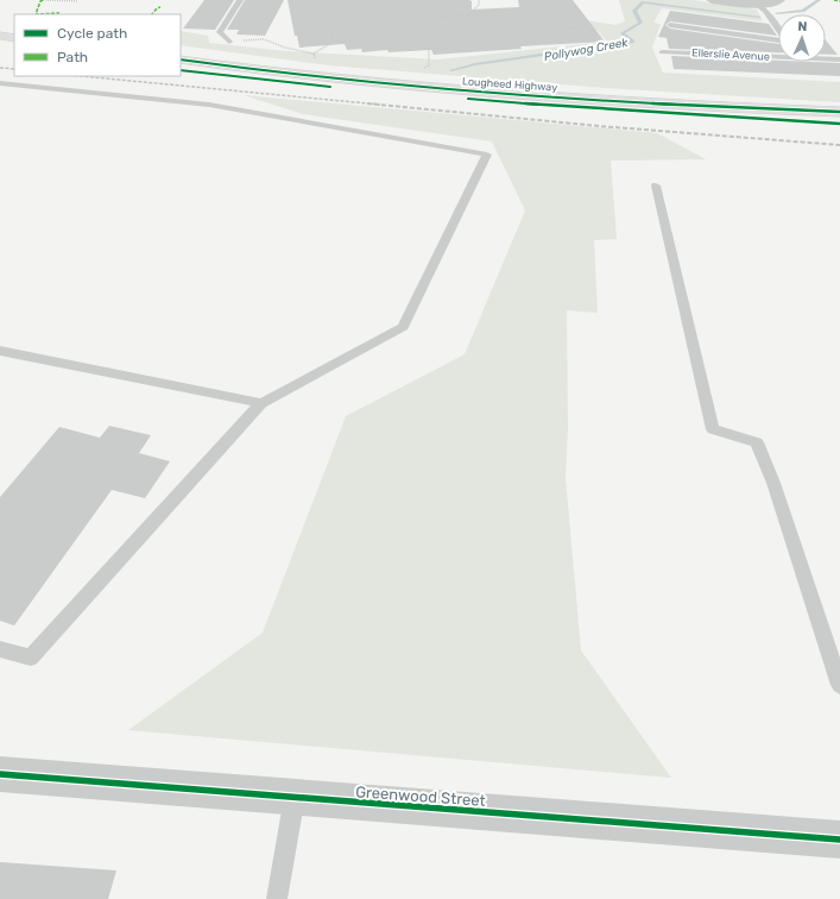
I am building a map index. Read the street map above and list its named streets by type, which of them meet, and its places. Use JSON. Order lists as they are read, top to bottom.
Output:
{
  "streets": {
    "main road": ["Lougheed Highway"],
    "street": ["Greenwood Street"],
    "lane": ["Ellerslie Avenue"]
  },
  "water": ["Pollywog Creek"],
  "legend": ["Cycle path", "Path"],
  "north": "top"
}
